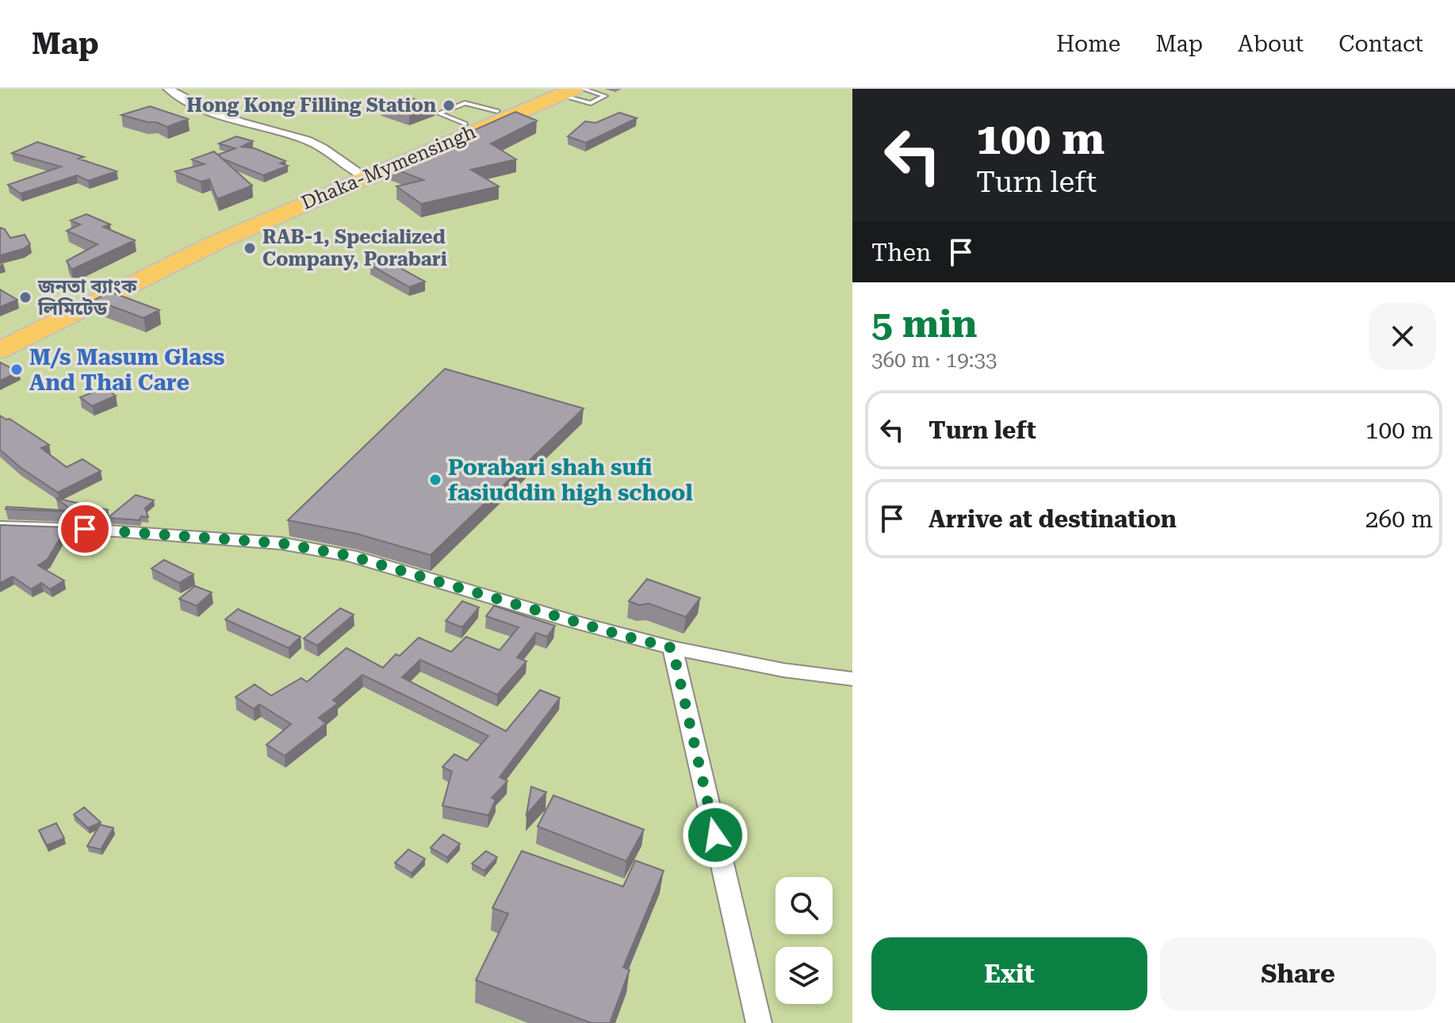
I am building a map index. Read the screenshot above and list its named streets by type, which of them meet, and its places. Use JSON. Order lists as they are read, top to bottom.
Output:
{
  "streets": {
    "highway": ["Dhaka-Mymensingh"]
  },
  "places": [
    "Hong Kong Filling Station",
    "RAB-1, Specialized Company, Porabari",
    "জনতা ব্যাংক লিমিটেড",
    "M/s Masum Glass And Thai Care",
    "Porabari shah sufi fasiuddin high school"
  ],
  "page": {
    "header": "Map",
    "nav": [
      "Home",
      "Map",
      "About",
      "Contact"
    ],
    "turn": ["100 m", "Turn left"],
    "then": "Then",
    "heading": ["5 min", "360 m · 19:33"],
    "list": [
      {
        "name": "Turn left",
        "value": "100 m"
      },
      {
        "name": "Arrive at destination",
        "value": "260 m"
      }
    ],
    "buttons": ["Exit", "Share"]
  }
}
